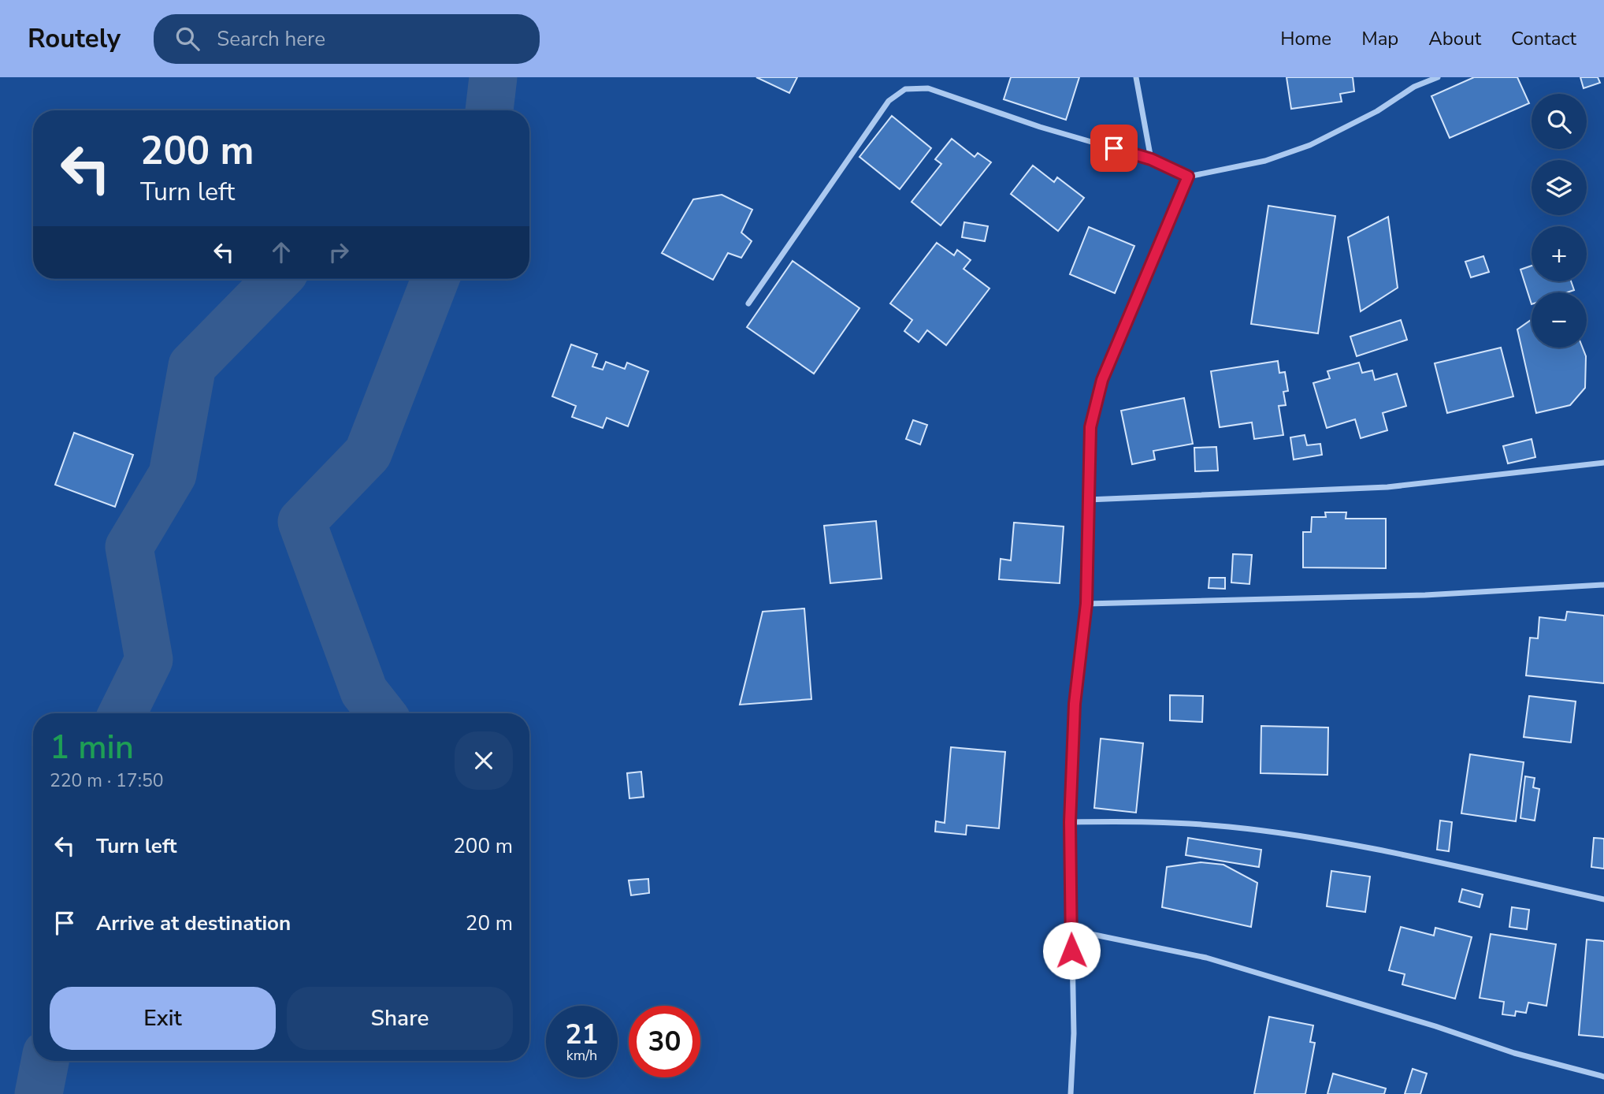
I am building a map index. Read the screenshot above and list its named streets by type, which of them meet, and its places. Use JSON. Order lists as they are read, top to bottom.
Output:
{
  "page": {
    "header": "Routely",
    "search": "Search here",
    "nav": [
      "Home",
      "Map",
      "About",
      "Contact"
    ],
    "map_buttons": ["+", "−"],
    "turn": ["200 m", "Turn left"],
    "heading": ["1 min", "220 m · 17:50"],
    "list": [
      {
        "name": "Turn left",
        "value": "200 m"
      },
      {
        "name": "Arrive at destination",
        "value": "20 m"
      }
    ],
    "buttons": ["Exit", "Share"],
    "speed": "21 km/h",
    "limit": "30"
  }
}
